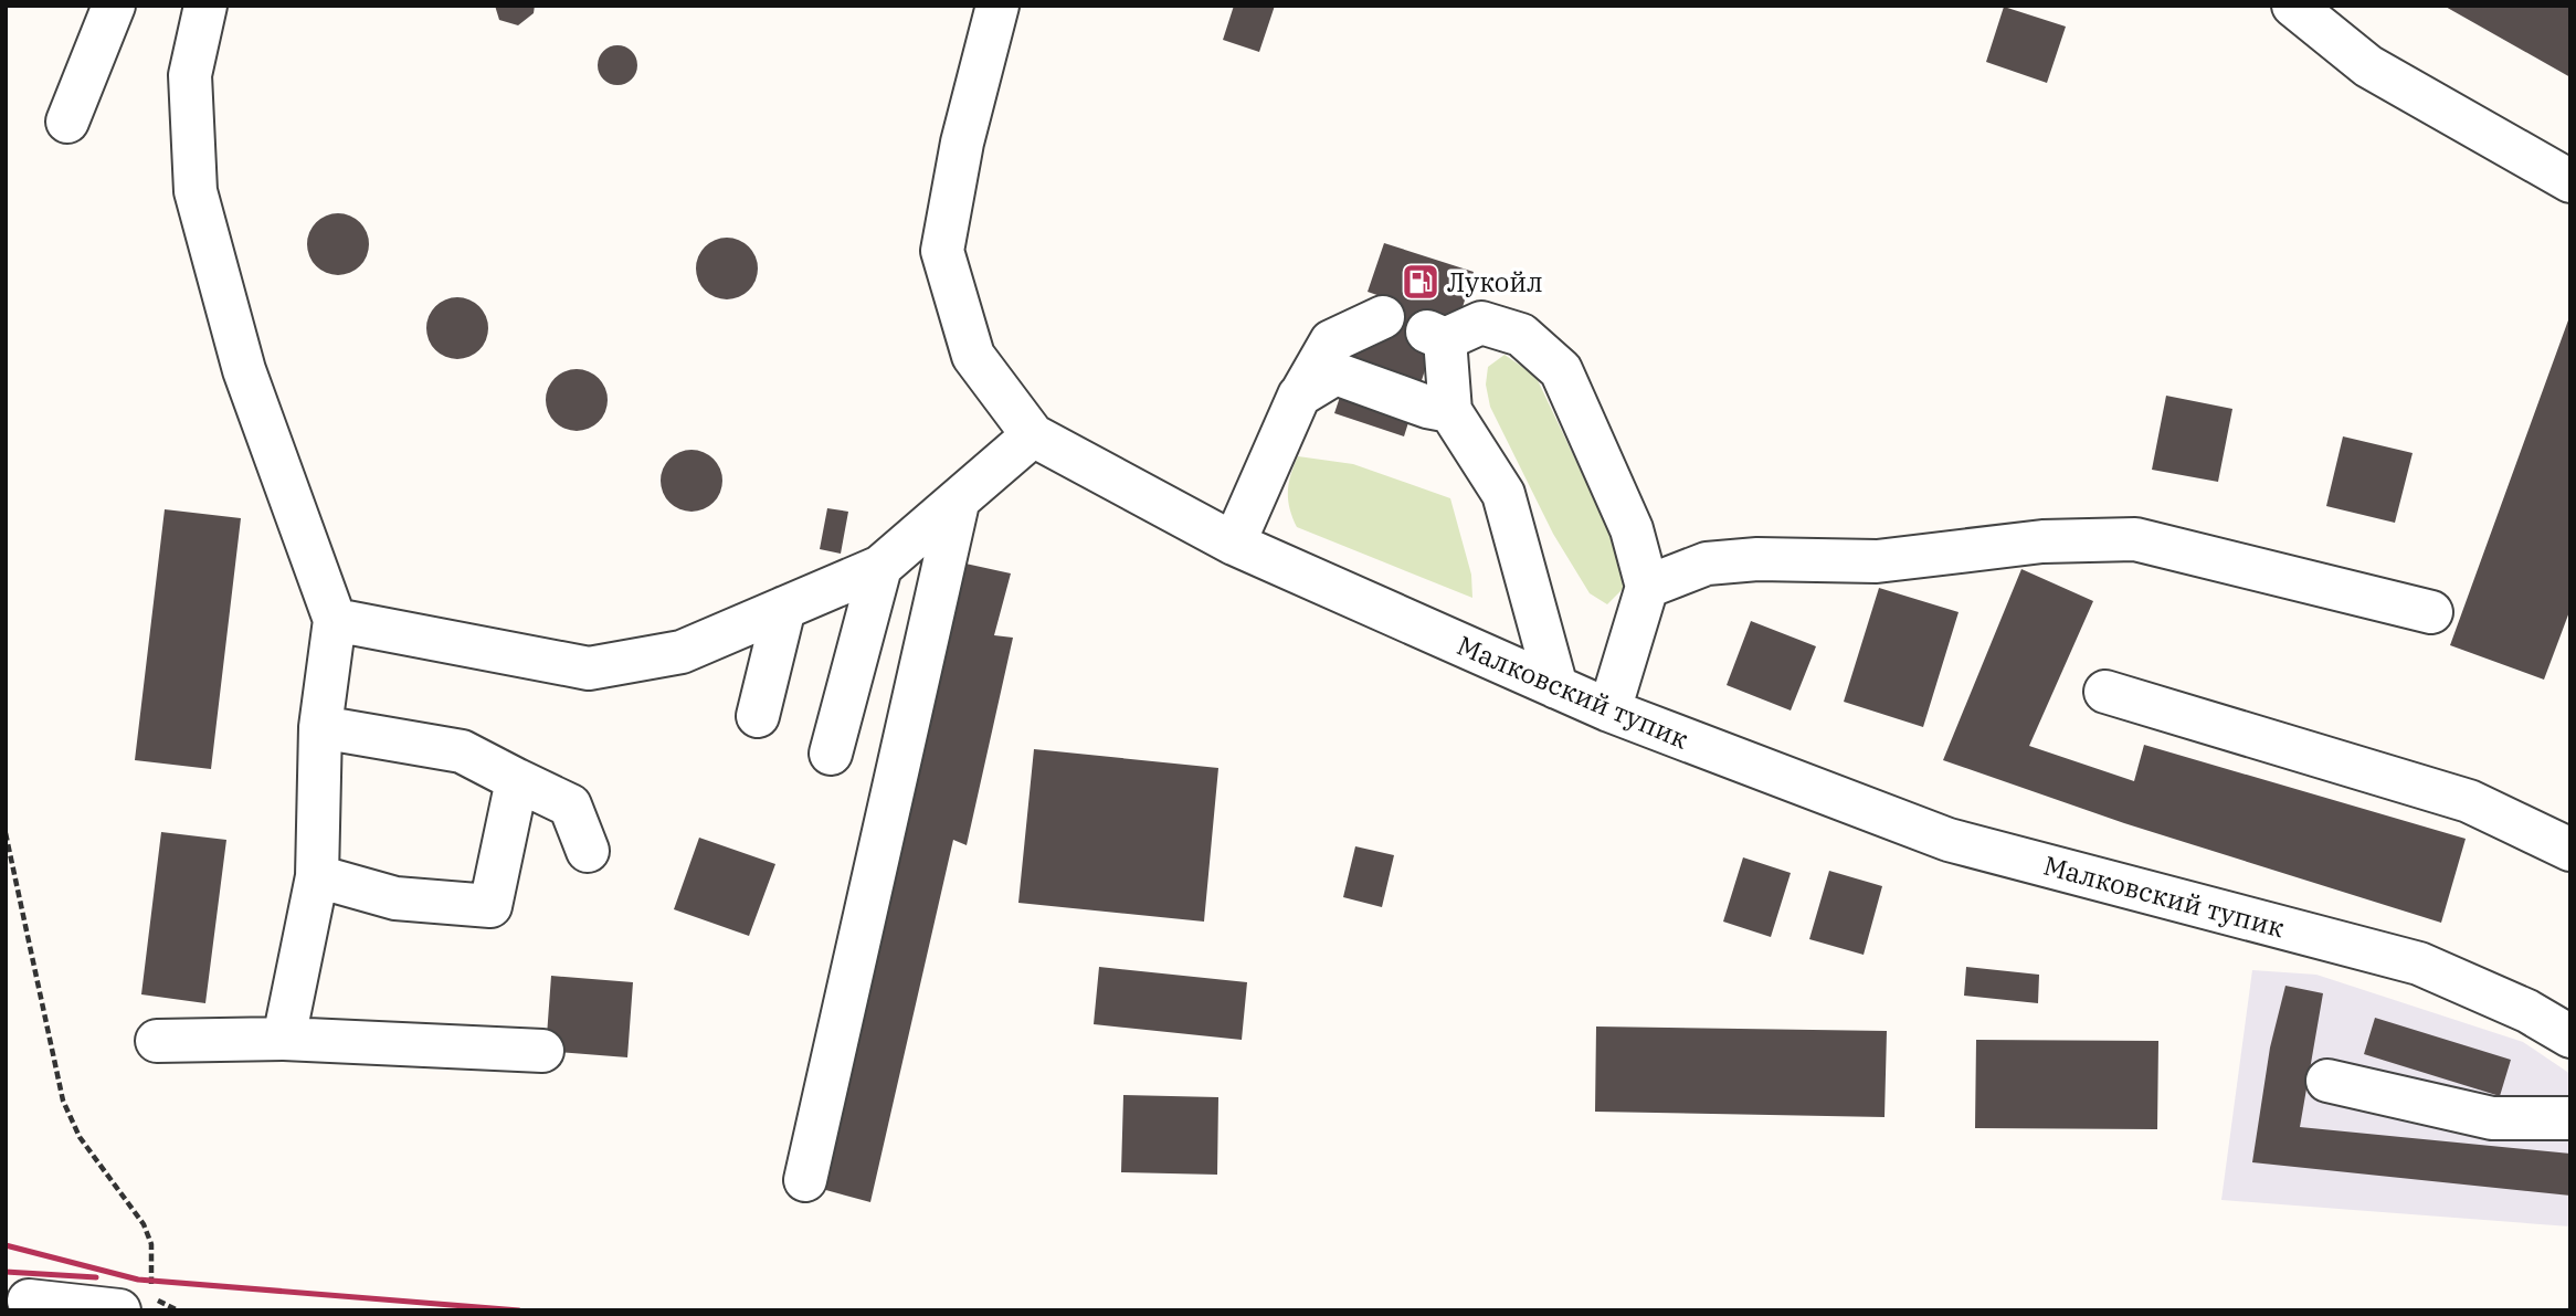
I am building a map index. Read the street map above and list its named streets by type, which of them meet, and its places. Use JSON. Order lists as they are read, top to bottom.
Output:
{
  "streets": {
    "street": ["Малковский тупик"]
  },
  "places": {
    "fuel station": ["Лукойл"]
  }
}
